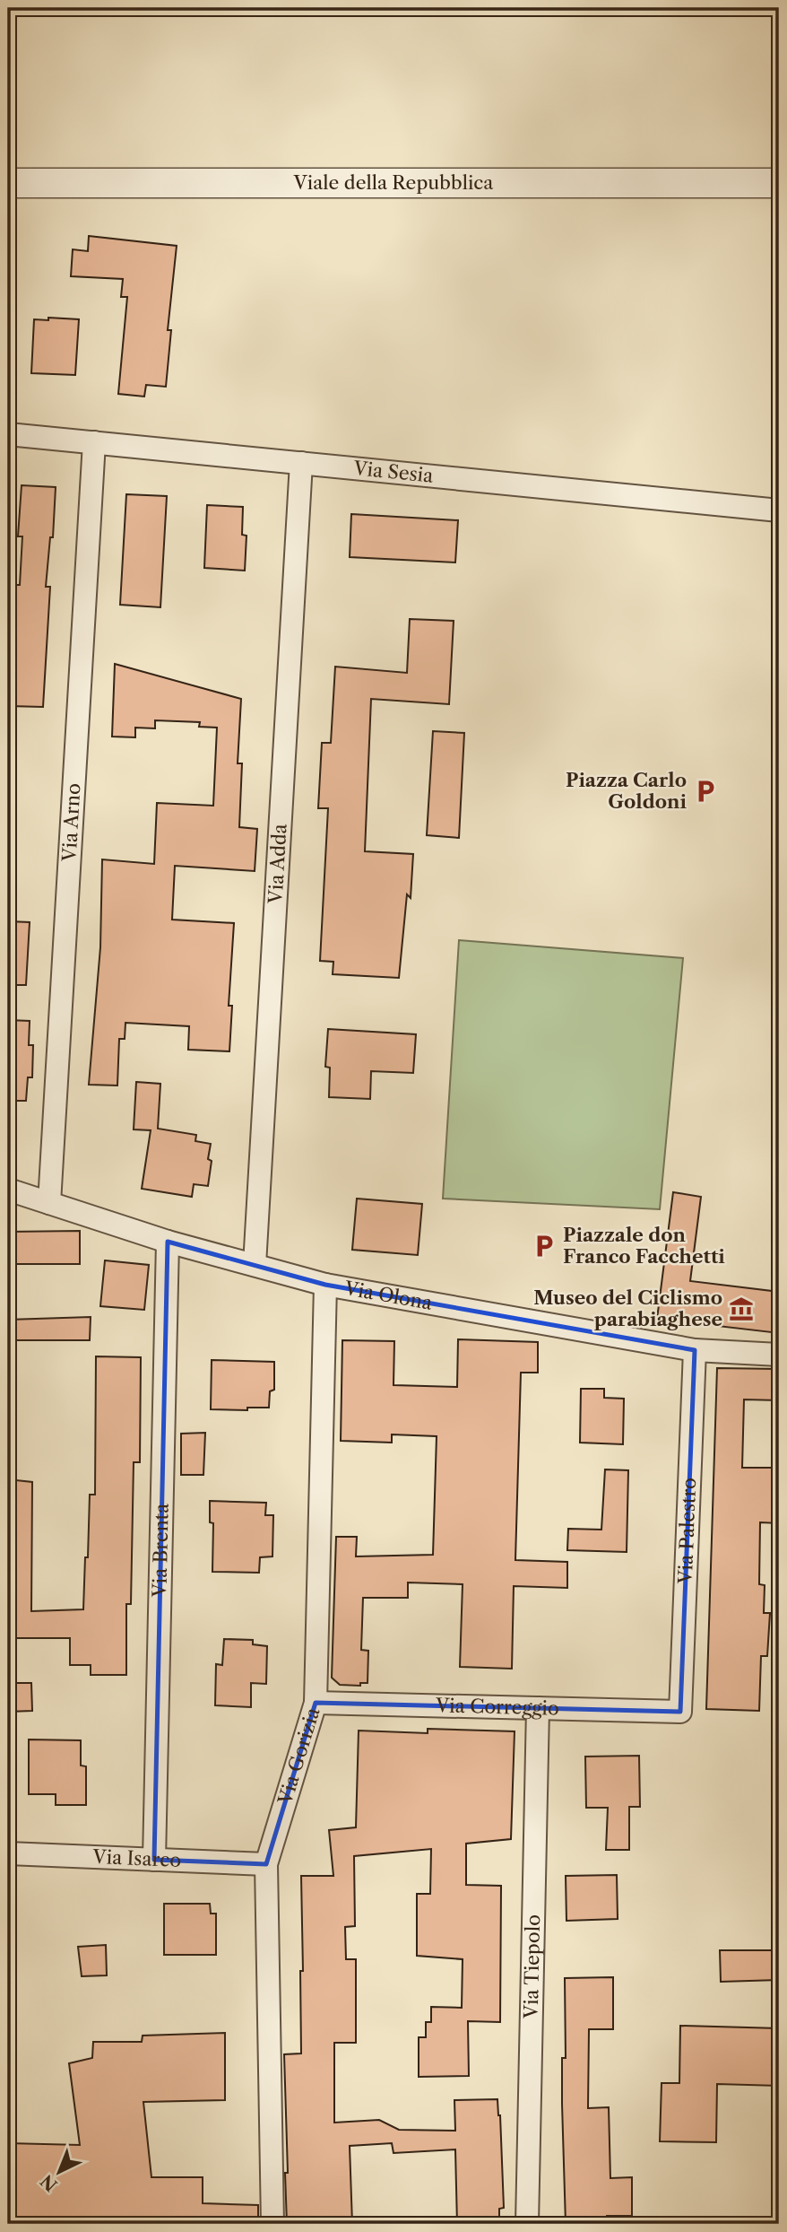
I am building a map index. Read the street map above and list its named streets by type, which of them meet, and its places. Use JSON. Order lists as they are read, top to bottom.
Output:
{
  "streets": {
    "street": [
      "Viale della Repubblica",
      "Via Sesia",
      "Via Arno",
      "Via Adda",
      "Via Olona",
      "Via Palestro",
      "Via Brenta",
      "Via Correggio",
      "Via Gorizia",
      "Via Isarco",
      "Via Tiepolo"
    ]
  },
  "crossings": [
    ["Via Sesia", "Via Arno"],
    ["Via Sesia", "Via Adda"],
    ["Via Arno", "Via Olona"],
    ["Via Adda", "Via Olona"],
    ["Via Olona", "Via Palestro"],
    ["Via Olona", "Via Brenta"],
    ["Via Olona", "Via Gorizia"],
    ["Via Palestro", "Via Correggio"],
    ["Via Brenta", "Via Isarco"],
    ["Via Correggio", "Via Gorizia"],
    ["Via Correggio", "Via Tiepolo"],
    ["Via Gorizia", "Via Isarco"]
  ],
  "places": {
    "parking": ["Piazza Carlo Goldoni", "Piazzale don Franco Facchetti"],
    "museum": ["Museo del Ciclismo parabiaghese"]
  },
  "north": "bottom left"
}
